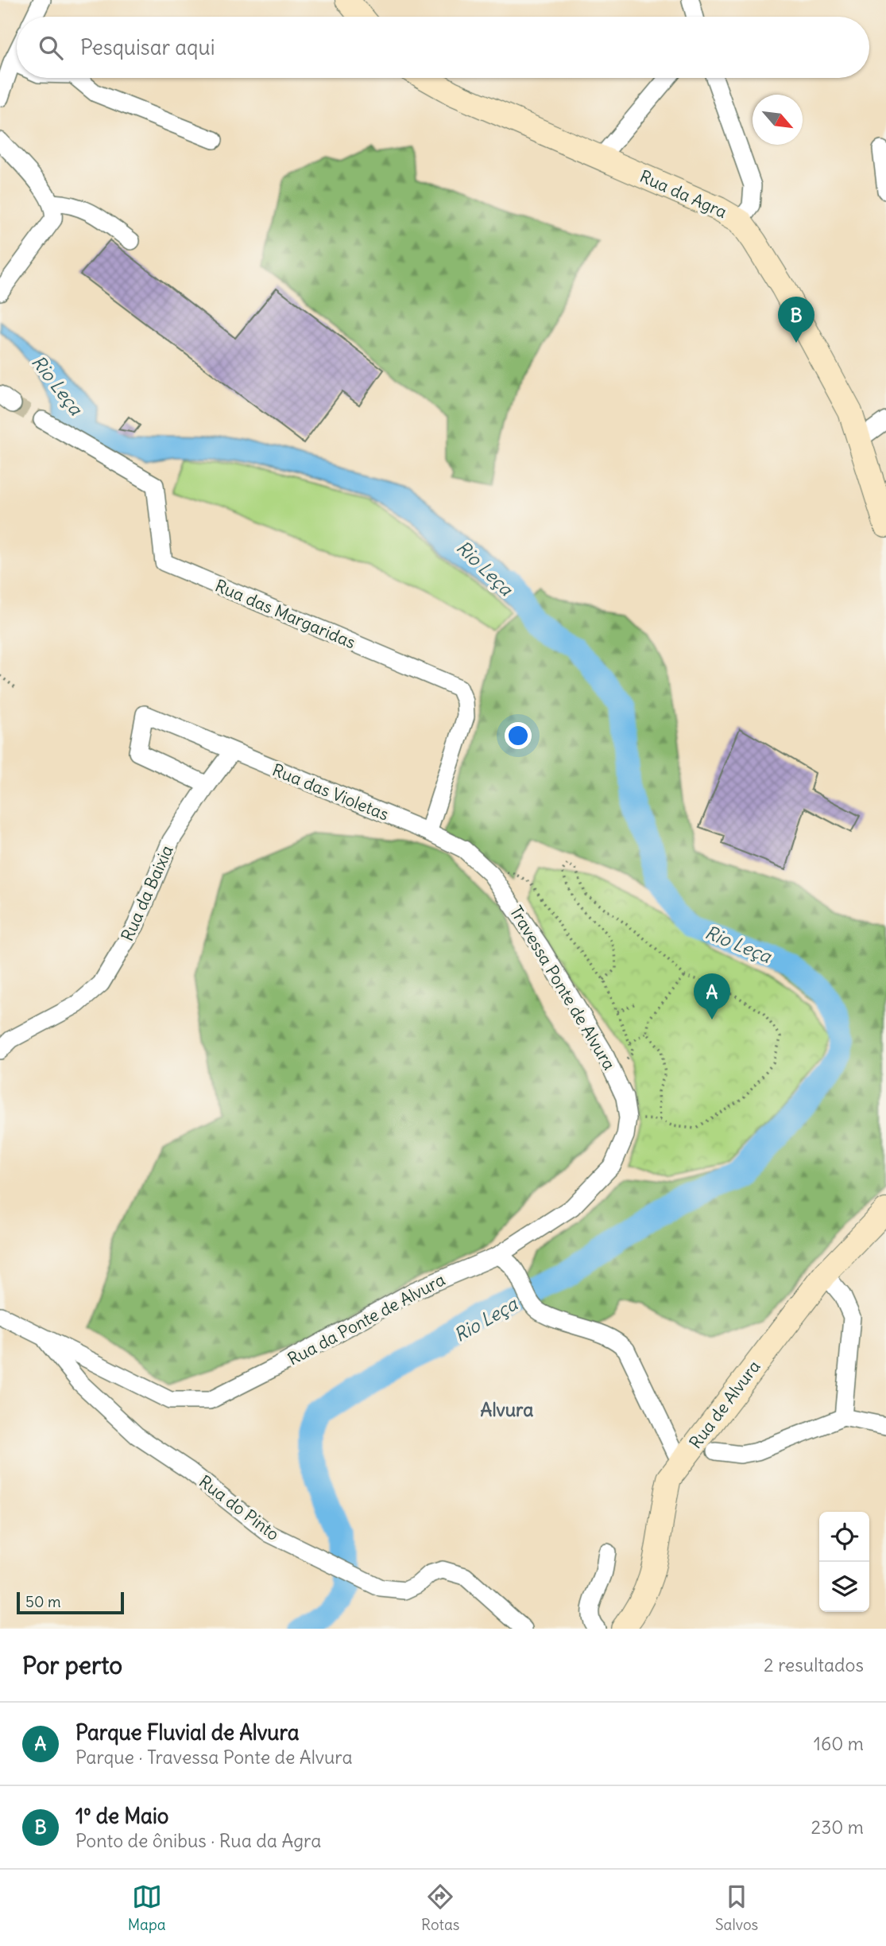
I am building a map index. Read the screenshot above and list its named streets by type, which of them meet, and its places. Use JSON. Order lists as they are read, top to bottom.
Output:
{
  "streets": {
    "main road": ["Rua da Agra", "Rua de Alvura"],
    "street": [
      "Rua das Margaridas",
      "Rua das Violetas",
      "Rua da Baixia",
      "Travessa Ponte de Alvura",
      "Rua da Ponte de Alvura",
      "Rua do Pinto"
    ]
  },
  "crossings": [
    ["Rua das Margaridas", "Rua das Violetas"],
    ["Rua das Margaridas", "Travessa Ponte de Alvura"],
    ["Rua das Violetas", "Rua da Baixia"],
    ["Rua das Violetas", "Travessa Ponte de Alvura"],
    ["Travessa Ponte de Alvura", "Rua da Ponte de Alvura"],
    ["Rua da Ponte de Alvura", "Rua do Pinto"]
  ],
  "districts": ["Alvura"],
  "water": ["Rio Leça"],
  "scale_bar": "50 m",
  "north": "bottom right",
  "page": {
    "search": "Pesquisar aqui",
    "pins": ["B", "A"],
    "scale": "50 m",
    "heading": ["Por perto", "2 resultados"],
    "list": [
      {
        "mark": "A",
        "name": "Parque Fluvial de Alvura",
        "note": "Parque · Travessa Ponte de Alvura",
        "value": "160 m"
      },
      {
        "mark": "B",
        "name": "1º de Maio",
        "note": "Ponto de ônibus · Rua da Agra",
        "value": "230 m"
      }
    ],
    "nav": ["Mapa", "Rotas", "Salvos"]
  }
}
